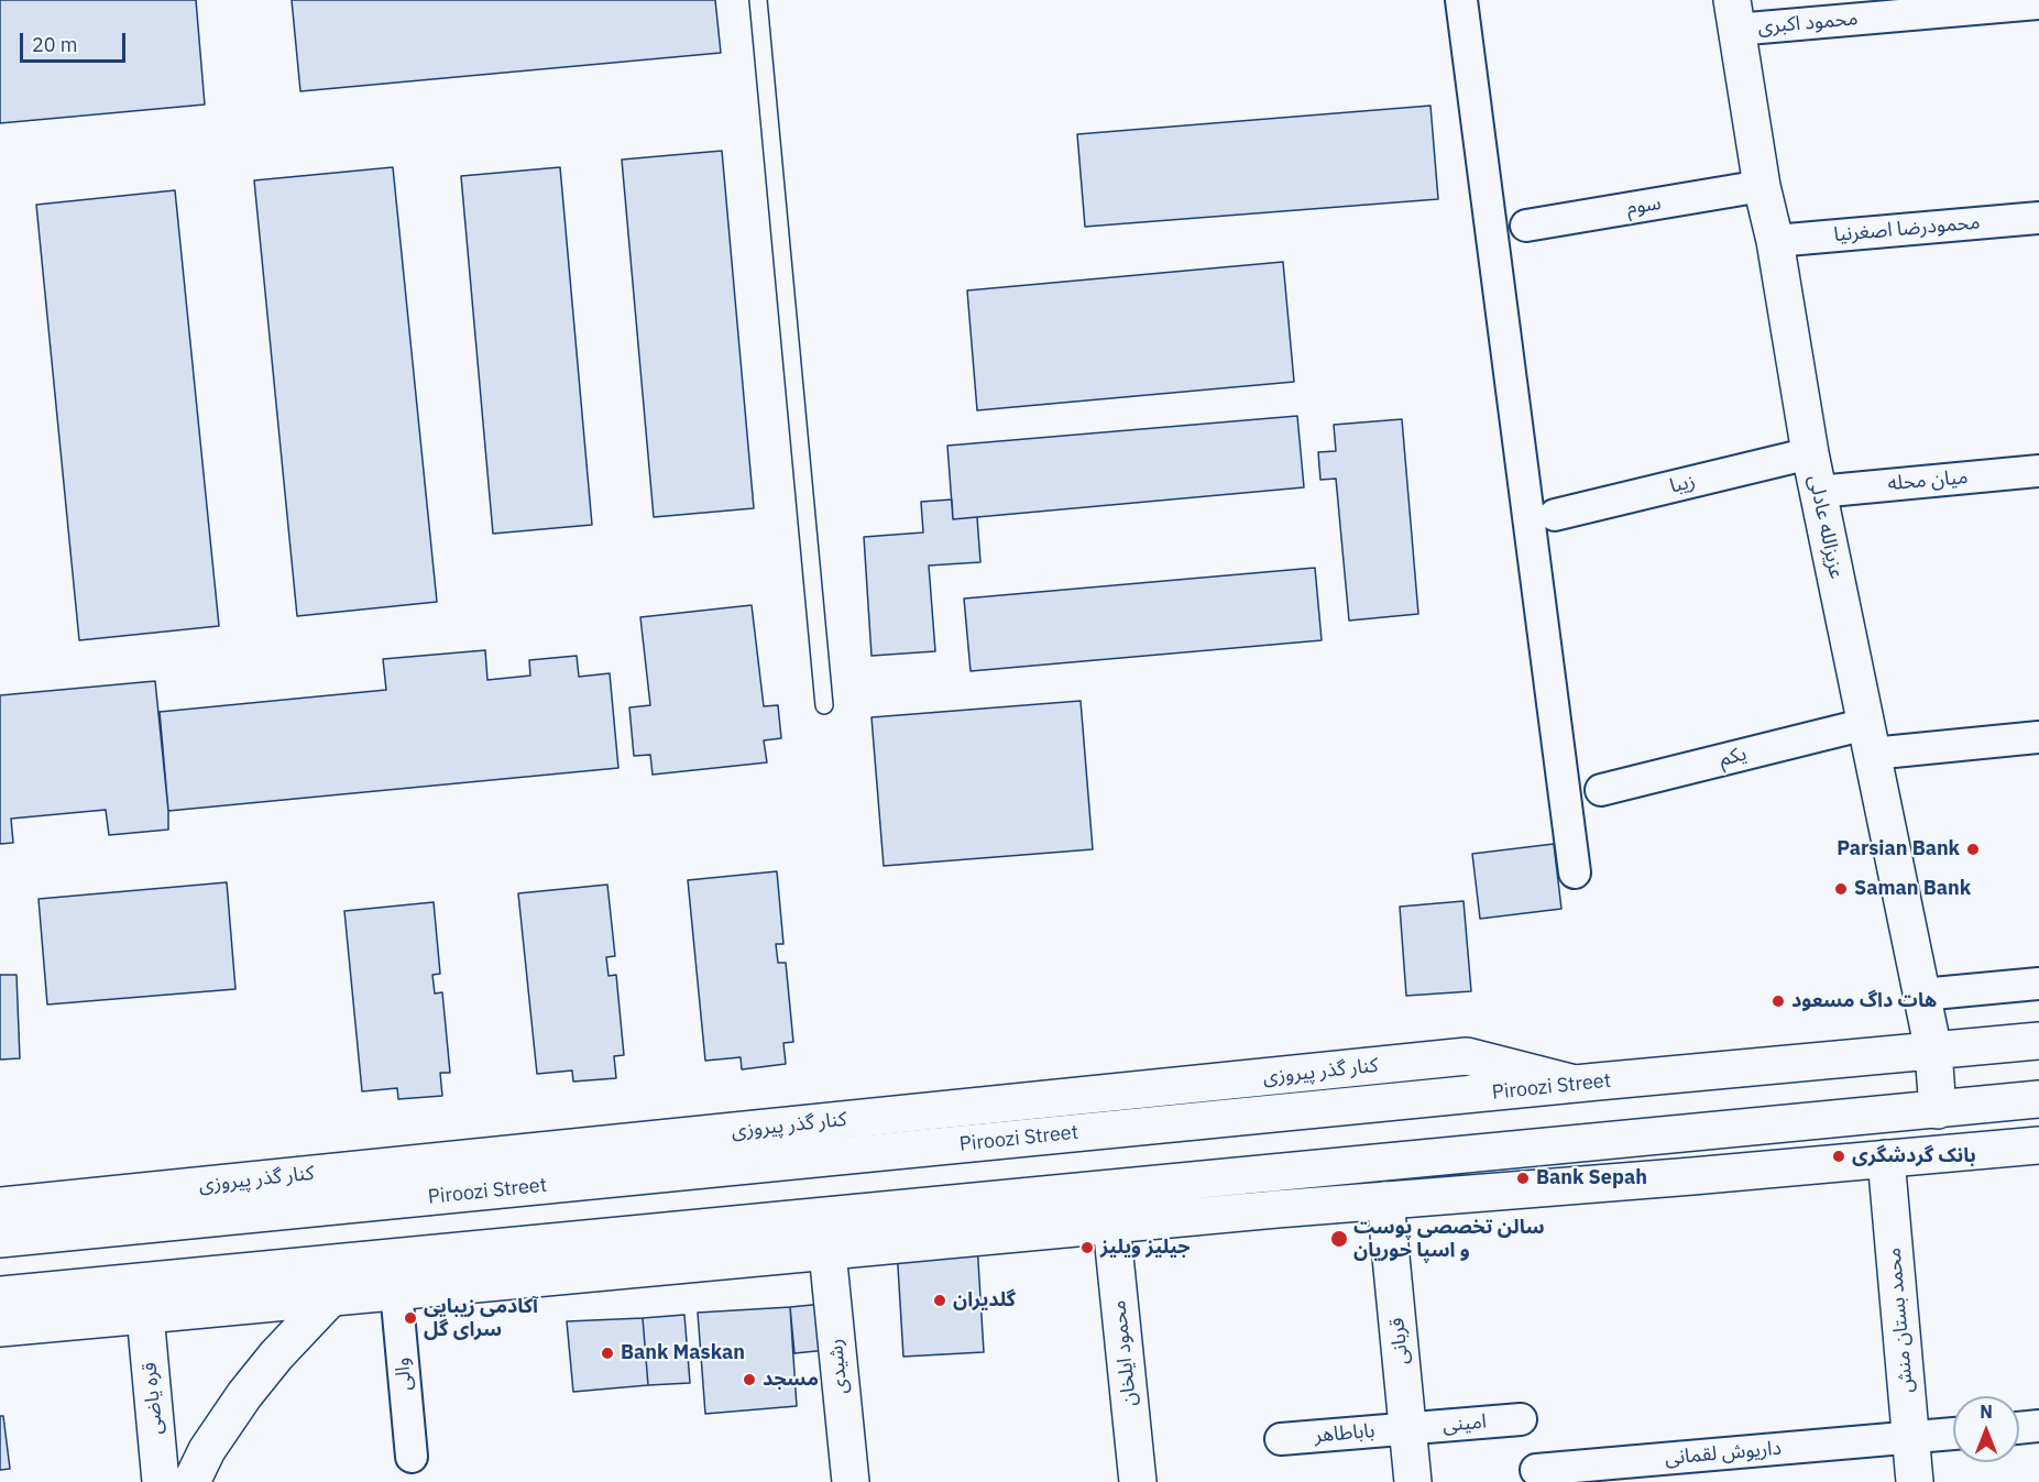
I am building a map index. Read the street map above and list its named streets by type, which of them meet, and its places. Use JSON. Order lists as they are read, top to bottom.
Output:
{
  "streets": {
    "main road": [
      "عزیزالله عادلی",
      "کنار گذر پیروزی",
      "Piroozi Street",
      "محمد بستان منش",
      "قربانی",
      "محمود ایلخان",
      "رشیدی",
      "قره یاضی"
    ],
    "street": [
      "محمود اکبری",
      "سوم",
      "محمودرضا اصغرنیا",
      "میان محله",
      "زیبا",
      "یکم",
      "والی",
      "امینی",
      "باباطاهر",
      "داریوش لقمانی"
    ]
  },
  "crossings": [
    ["محمود اکبری", "عزیزالله عادلی"],
    ["سوم", "عزیزالله عادلی"],
    ["محمودرضا اصغرنیا", "عزیزالله عادلی"],
    ["میان محله", "عزیزالله عادلی"],
    ["زیبا", "عزیزالله عادلی"],
    ["عزیزالله عادلی", "یکم"],
    ["عزیزالله عادلی", "Piroozi Street"],
    ["کنار گذر پیروزی", "Piroozi Street"],
    ["Piroozi Street", "قره یاضی"],
    ["محمد بستان منش", "داریوش لقمانی"],
    ["قربانی", "امینی"],
    ["قربانی", "باباطاهر"],
    ["امینی", "باباطاهر"]
  ],
  "places": [
    "Parsian Bank",
    "Saman Bank",
    "هات داگ مسعود",
    "بانک گردشگری",
    "Bank Sepah",
    "سالن تخصصی پوست و اسپا حوریان",
    "جیلیز ویلیز",
    "گلدیران",
    "آکادمی زیبایی سرای گل",
    "Bank Maskan",
    "مسجد"
  ],
  "scale_bar": "20 m",
  "north": "top"
}
